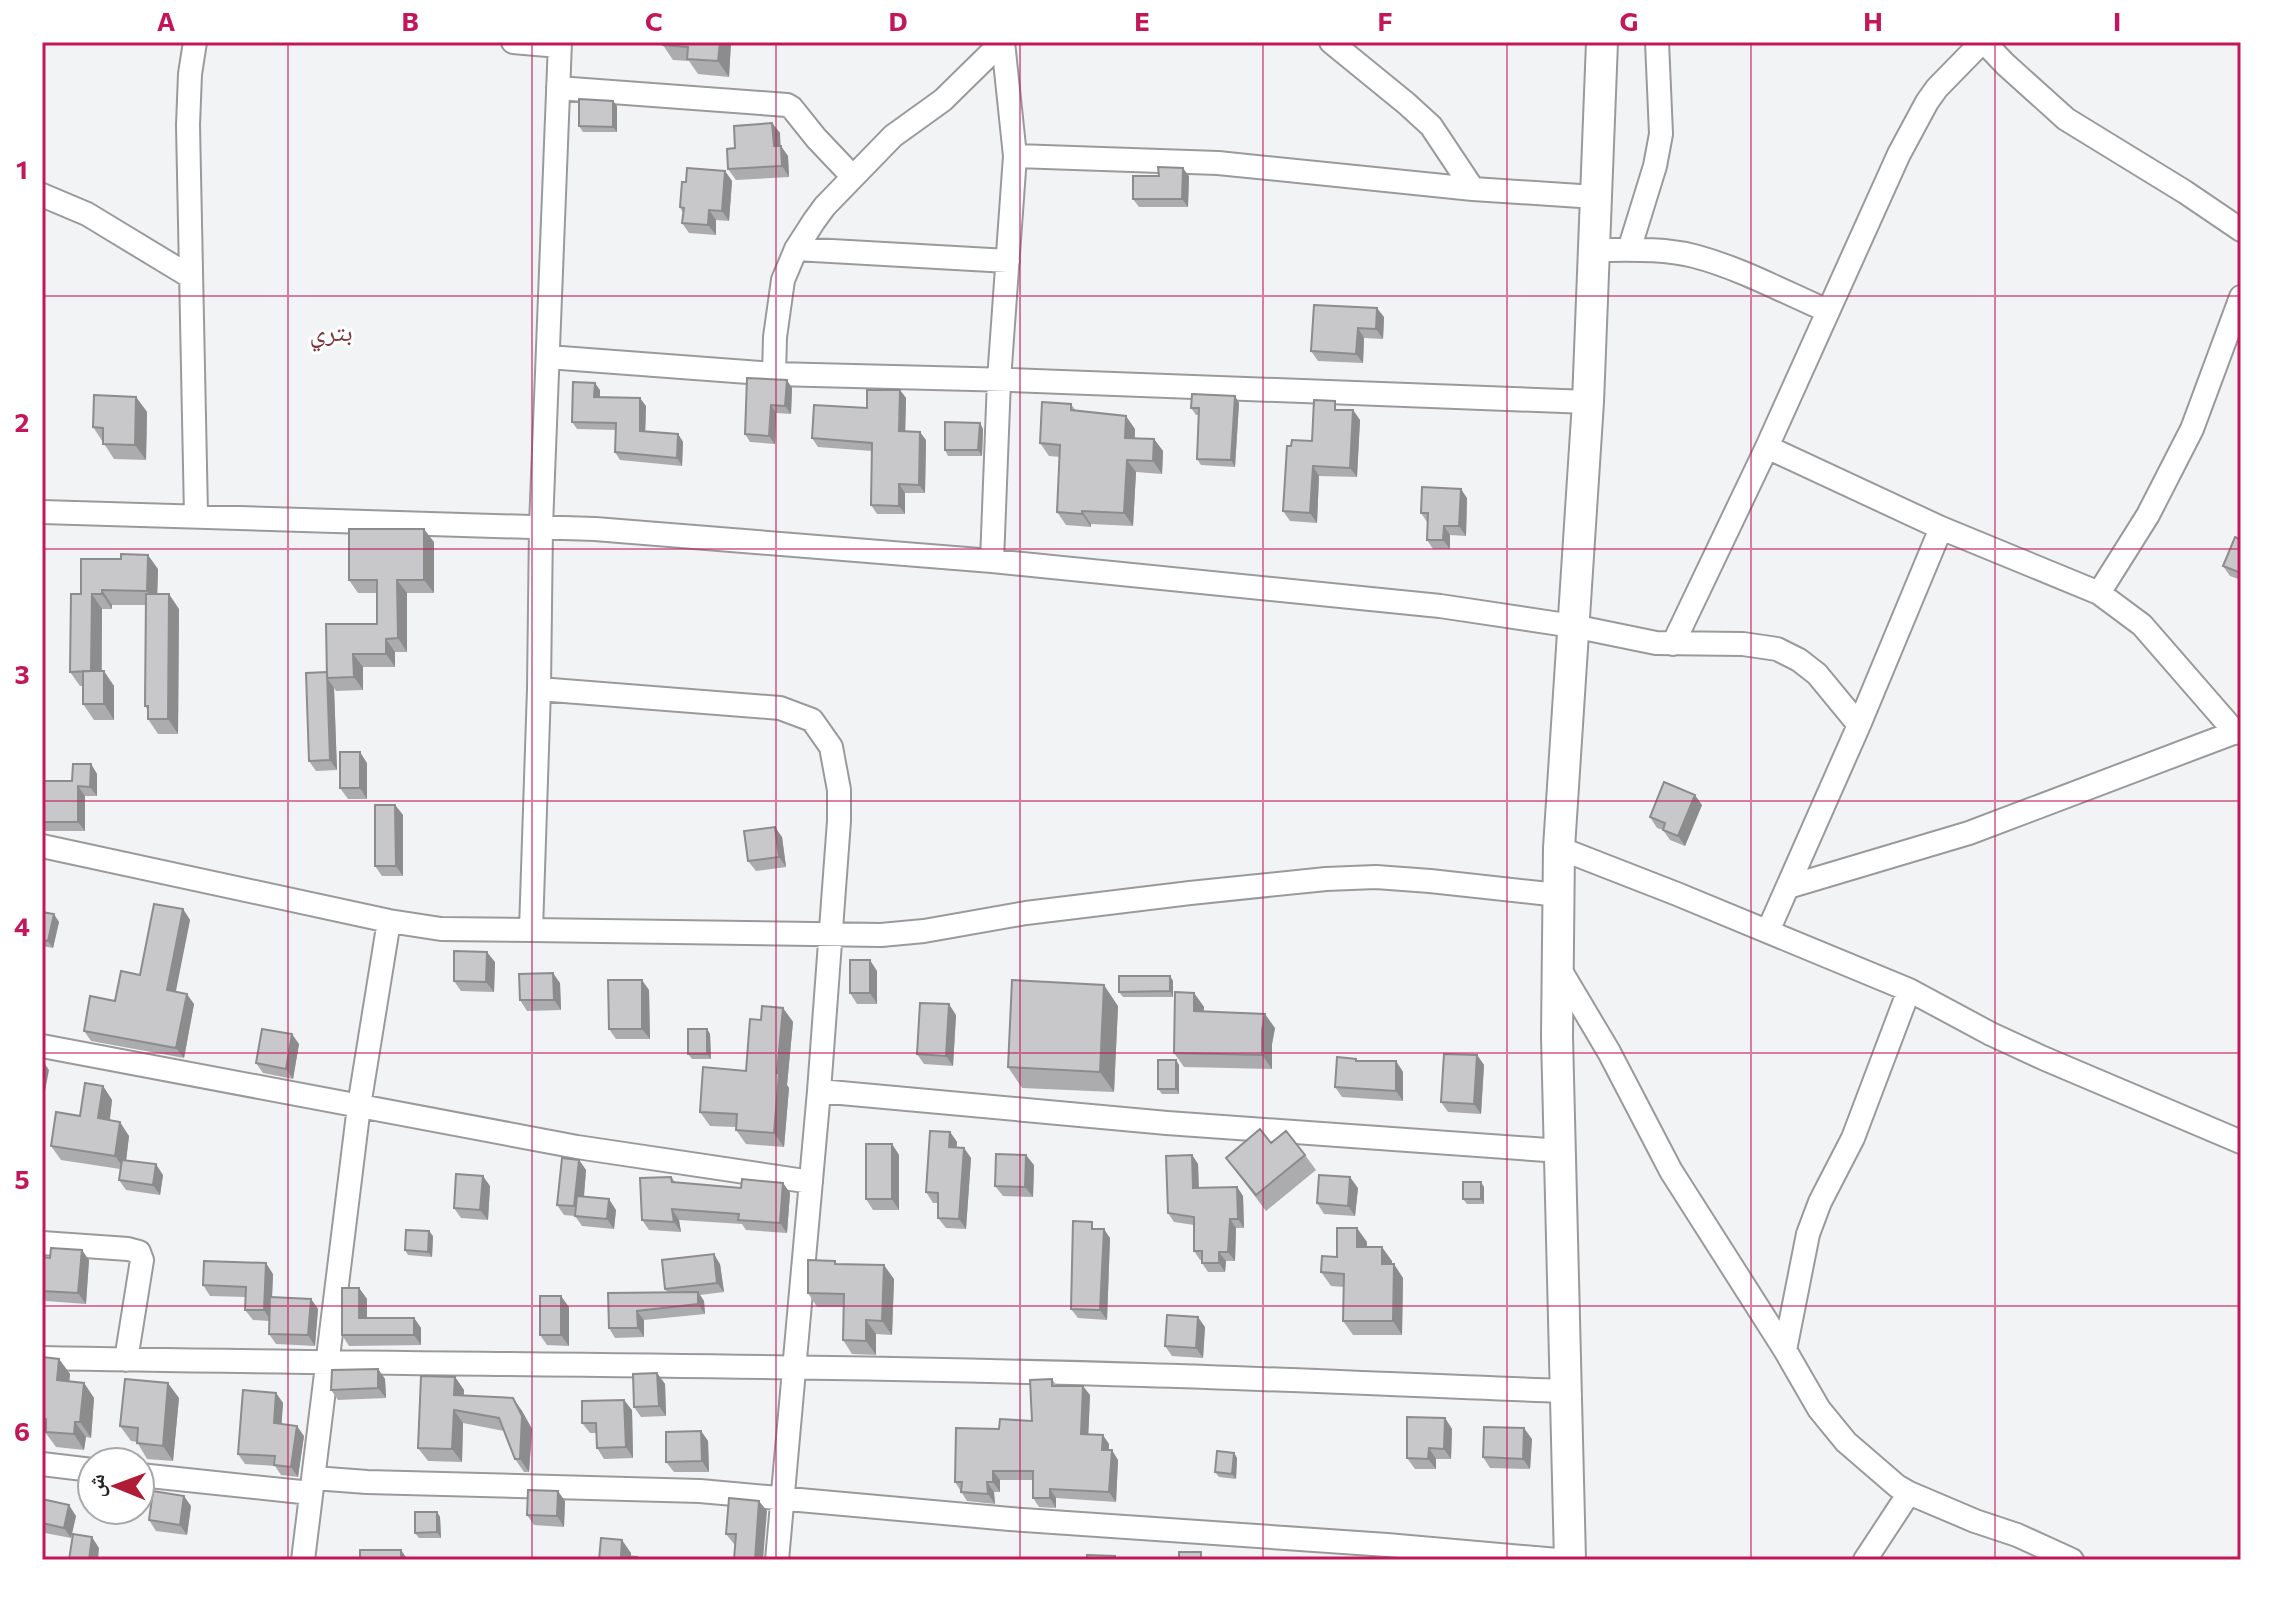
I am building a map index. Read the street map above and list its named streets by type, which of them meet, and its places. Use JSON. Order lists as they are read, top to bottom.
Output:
{
  "districts": ["بتري"],
  "north": "left",
  "grid": {
    "columns": [
      "A",
      "B",
      "C",
      "D",
      "E",
      "F",
      "G",
      "H",
      "I"
    ],
    "rows": [
      "1",
      "2",
      "3",
      "4",
      "5",
      "6"
    ]
  }
}
